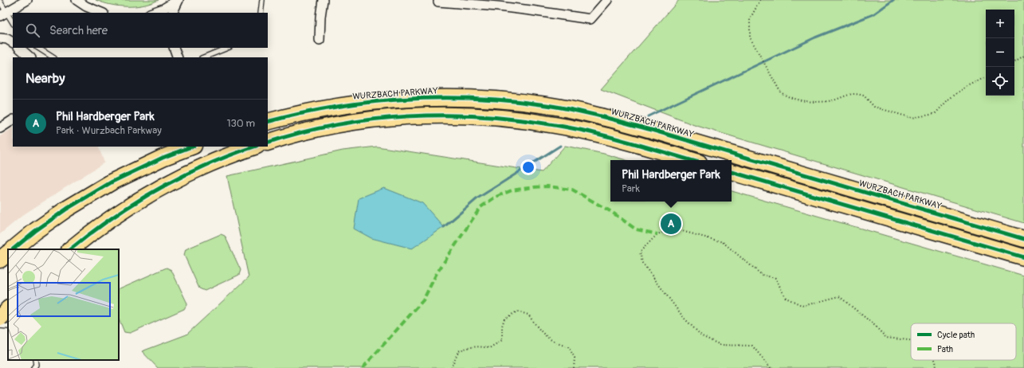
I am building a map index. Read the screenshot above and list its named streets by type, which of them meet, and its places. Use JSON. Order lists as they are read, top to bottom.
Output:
{
  "streets": {
    "highway": ["WURZBACH PARKWAY"]
  },
  "legend": ["Cycle path", "Path"],
  "page": {
    "map_buttons": ["+", "−"],
    "search": "Search here",
    "heading": "Nearby",
    "list": [
      {
        "mark": "A",
        "name": "Phil Hardberger Park",
        "note": "Park · Wurzbach Parkway",
        "value": "130 m"
      }
    ],
    "popup": ["Phil Hardberger Park", "Park"],
    "pins": "A"
  }
}
